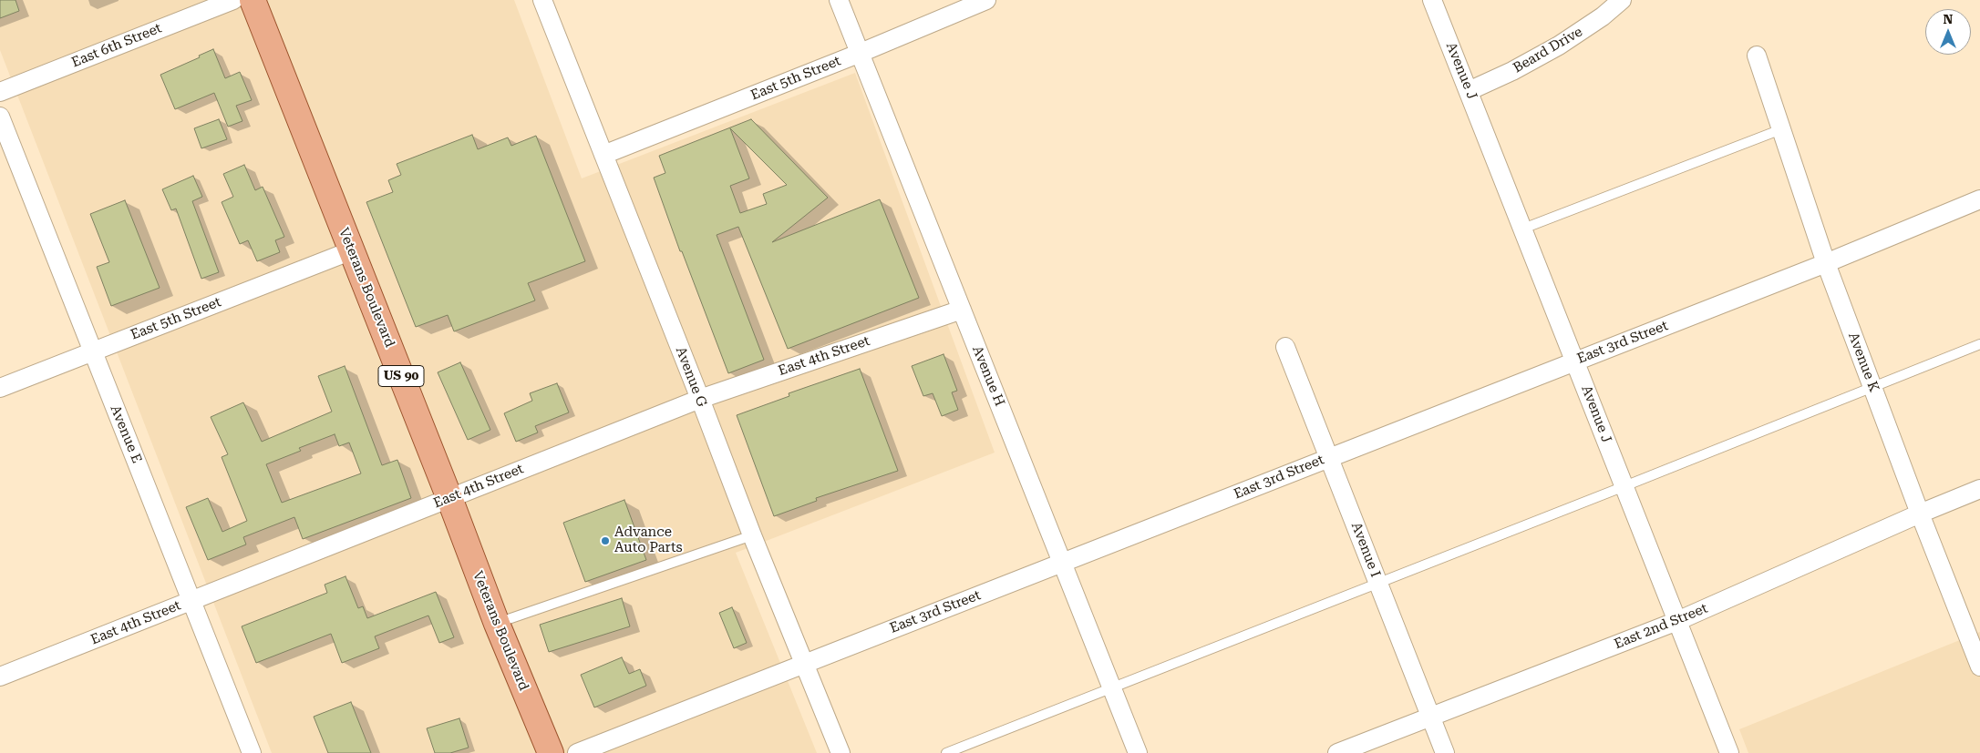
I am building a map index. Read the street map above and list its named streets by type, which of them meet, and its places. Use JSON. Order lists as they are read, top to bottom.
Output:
{
  "streets": {
    "main road": ["Veterans Boulevard", "US 90"],
    "street": [
      "East 6th Street",
      "Beard Drive",
      "Avenue J",
      "East 5th Street",
      "East 3rd Street",
      "East 4th Street",
      "Avenue K",
      "Avenue H",
      "Avenue G",
      "Avenue E",
      "Avenue I",
      "East 2nd Street"
    ]
  },
  "crossings": [
    ["Beard Drive", "Avenue J"],
    ["Avenue J", "East 3rd Street"],
    ["Avenue J", "East 2nd Street"],
    ["East 5th Street", "Veterans Boulevard"],
    ["East 5th Street", "Avenue H"],
    ["East 5th Street", "Avenue G"],
    ["East 5th Street", "Avenue E"],
    ["Veterans Boulevard", "East 4th Street"],
    ["East 3rd Street", "Avenue K"],
    ["East 3rd Street", "Avenue H"],
    ["East 3rd Street", "Avenue G"],
    ["East 3rd Street", "Avenue I"],
    ["East 4th Street", "Avenue H"],
    ["East 4th Street", "Avenue G"],
    ["East 4th Street", "Avenue E"],
    ["Avenue K", "East 2nd Street"],
    ["Avenue I", "East 2nd Street"]
  ],
  "places": ["Advance Auto Parts"],
  "north": "top"
}
